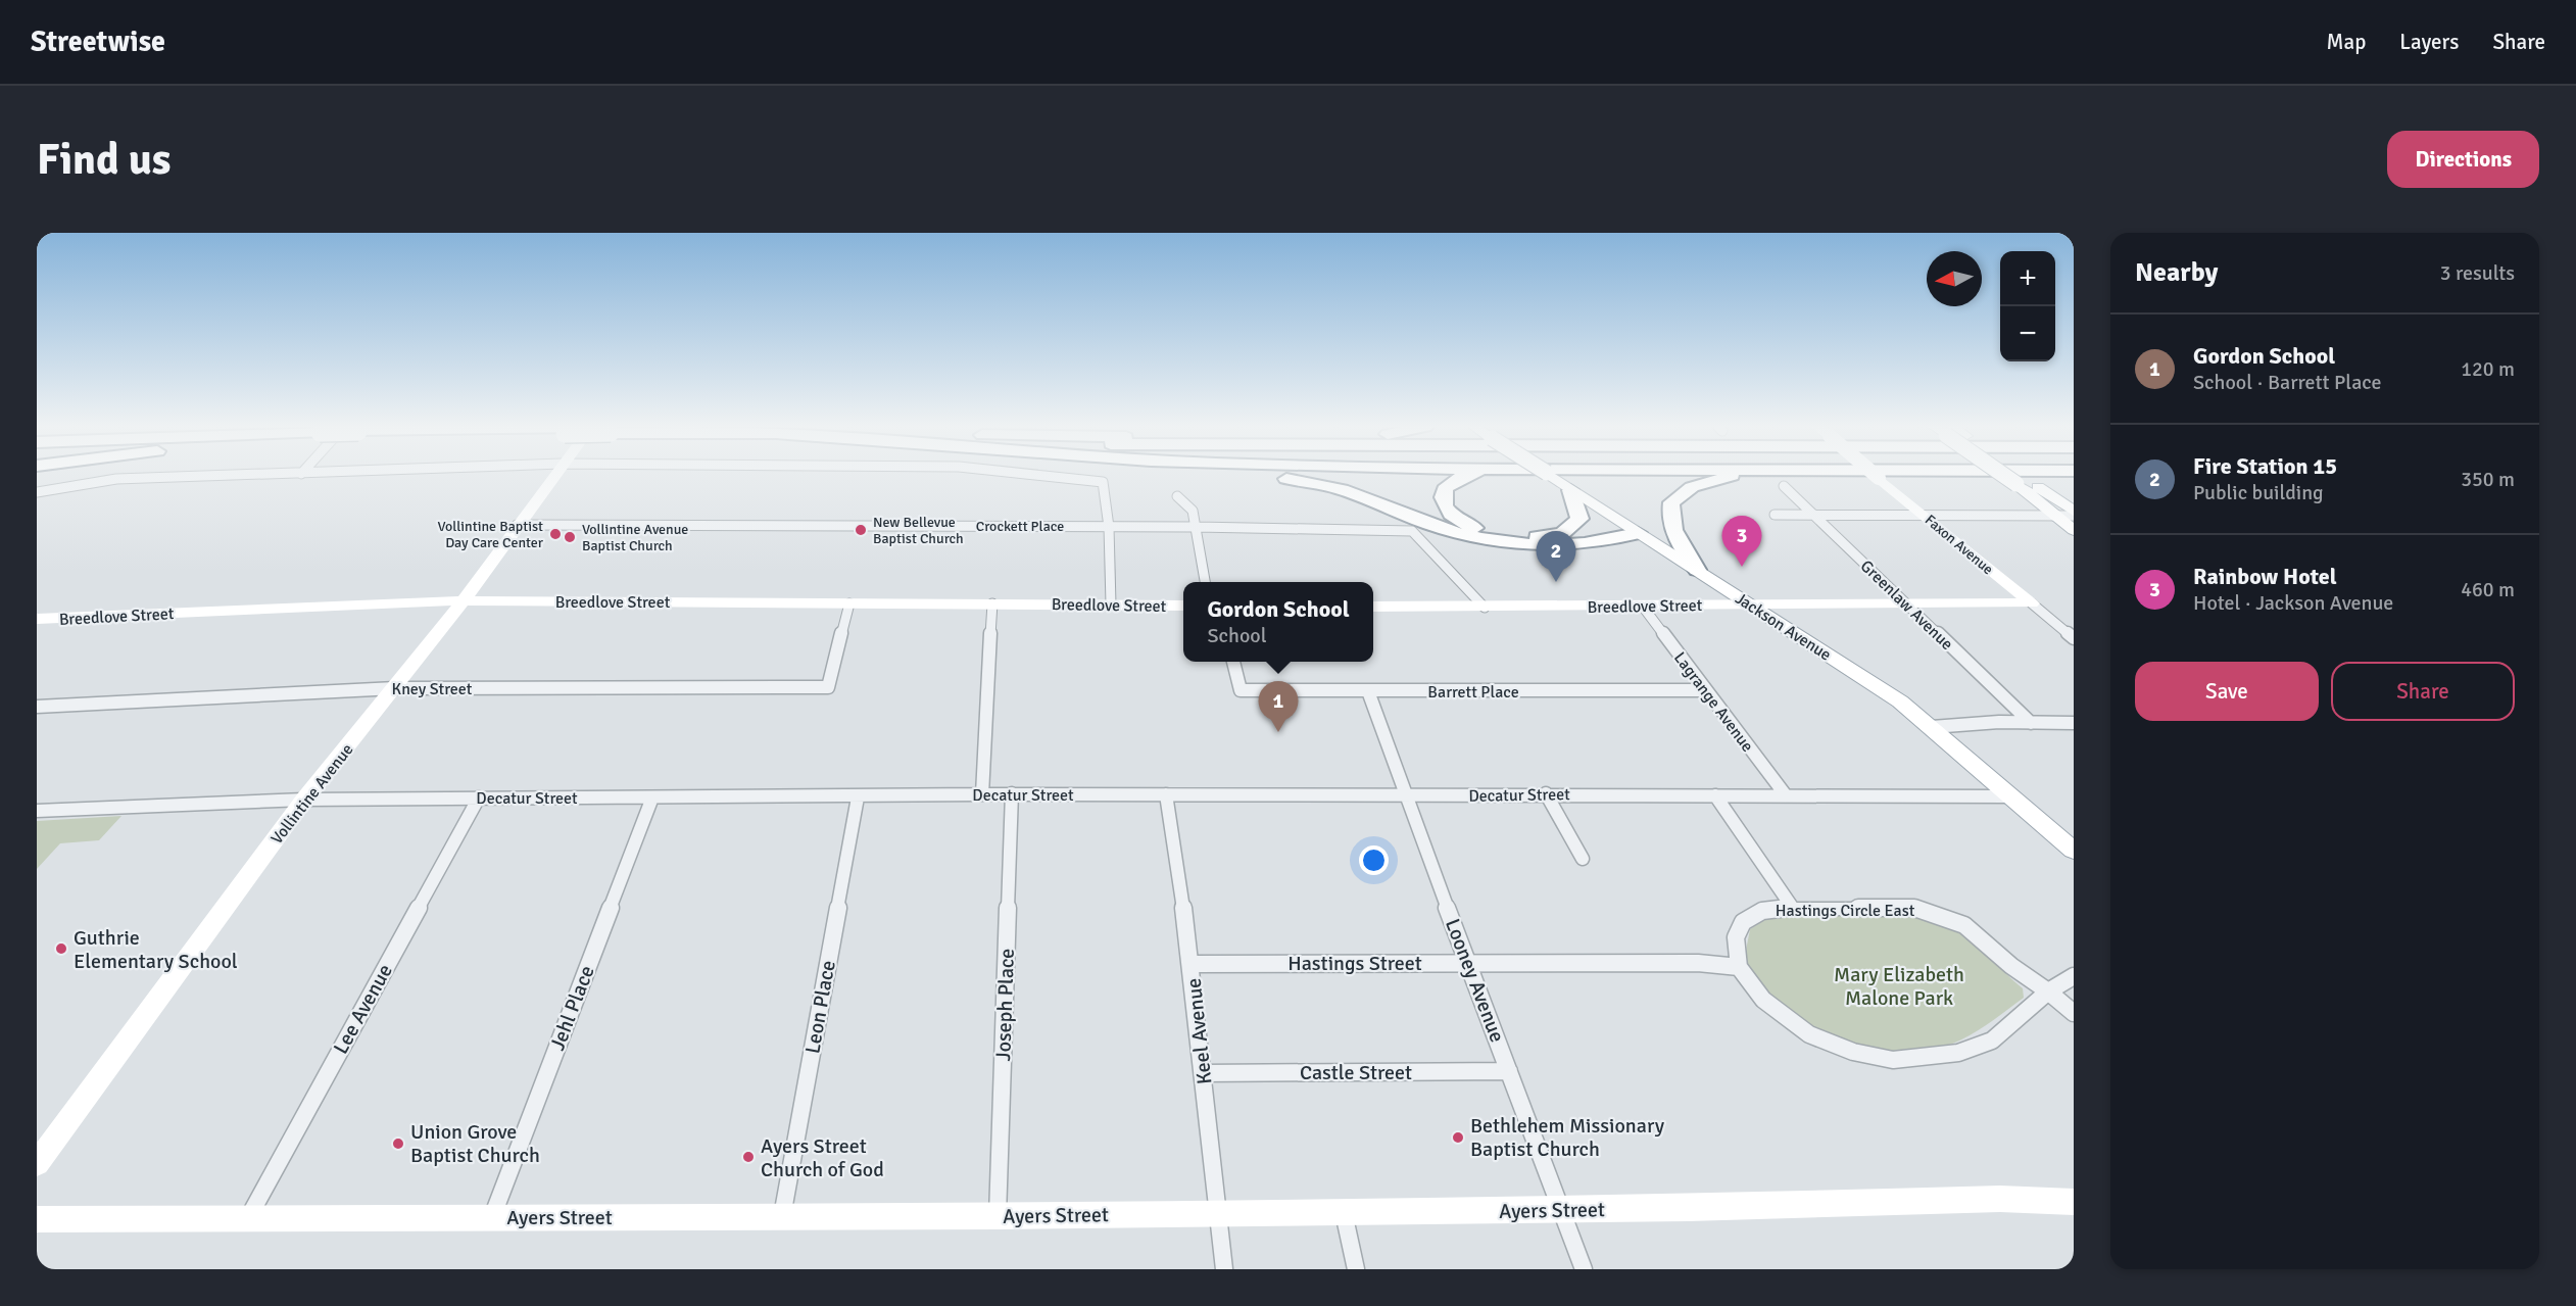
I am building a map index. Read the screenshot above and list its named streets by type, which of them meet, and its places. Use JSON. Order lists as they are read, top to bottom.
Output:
{
  "streets": {
    "main road": ["Jackson Avenue"],
    "street": [
      "Crockett Place",
      "Faxon Avenue",
      "Breedlove Street",
      "Greenlaw Avenue",
      "Kney Street",
      "Barrett Place",
      "Lagrange Avenue",
      "Vollintine Avenue",
      "Decatur Street",
      "Hastings Circle East",
      "Hastings Street",
      "Looney Avenue",
      "Joseph Place",
      "Leon Place",
      "Jehl Place",
      "Lee Avenue",
      "Keel Avenue",
      "Castle Street",
      "Ayers Street"
    ]
  },
  "crossings": [
    ["Crockett Place", "Breedlove Street"],
    ["Crockett Place", "Vollintine Avenue"],
    ["Faxon Avenue", "Breedlove Street"],
    ["Breedlove Street", "Greenlaw Avenue"],
    ["Breedlove Street", "Jackson Avenue"],
    ["Breedlove Street", "Kney Street"],
    ["Breedlove Street", "Lagrange Avenue"],
    ["Breedlove Street", "Vollintine Avenue"],
    ["Jackson Avenue", "Decatur Street"],
    ["Kney Street", "Vollintine Avenue"],
    ["Barrett Place", "Lagrange Avenue"],
    ["Barrett Place", "Looney Avenue"],
    ["Lagrange Avenue", "Decatur Street"],
    ["Vollintine Avenue", "Decatur Street"],
    ["Decatur Street", "Looney Avenue"],
    ["Decatur Street", "Joseph Place"],
    ["Decatur Street", "Leon Place"],
    ["Decatur Street", "Jehl Place"],
    ["Decatur Street", "Lee Avenue"],
    ["Decatur Street", "Keel Avenue"],
    ["Hastings Circle East", "Hastings Street"],
    ["Hastings Street", "Looney Avenue"],
    ["Hastings Street", "Keel Avenue"],
    ["Looney Avenue", "Castle Street"],
    ["Looney Avenue", "Ayers Street"],
    ["Joseph Place", "Ayers Street"],
    ["Leon Place", "Ayers Street"],
    ["Jehl Place", "Ayers Street"],
    ["Lee Avenue", "Ayers Street"],
    ["Keel Avenue", "Castle Street"],
    ["Keel Avenue", "Ayers Street"]
  ],
  "parks": ["Mary Elizabeth Malone Park"],
  "places": [
    "New Bellevue Baptist Church",
    "Vollintine Baptist Day Care Center",
    "Vollintine Avenue Baptist Church",
    "Guthrie Elementary School",
    "Bethlehem Missionary Baptist Church",
    "Union Grove Baptist Church",
    "Ayers Street Church of God"
  ],
  "north": "left",
  "page": {
    "header": "Streetwise",
    "nav": ["Map", "Layers", "Share"],
    "buttons": [
      "Directions",
      ["Save", "Share"]
    ],
    "title": "Find us",
    "heading": ["Nearby", "3 results"],
    "map_buttons": ["+", "−"],
    "list": [
      {
        "mark": "1",
        "name": "Gordon School",
        "note": "School · Barrett Place",
        "value": "120 m"
      },
      {
        "mark": "2",
        "name": "Fire Station 15",
        "note": "Public building",
        "value": "350 m"
      },
      {
        "mark": "3",
        "name": "Rainbow Hotel",
        "note": "Hotel · Jackson Avenue",
        "value": "460 m"
      }
    ],
    "pins": ["3", "2", "1"],
    "popup": ["Gordon School", "School"]
  }
}
